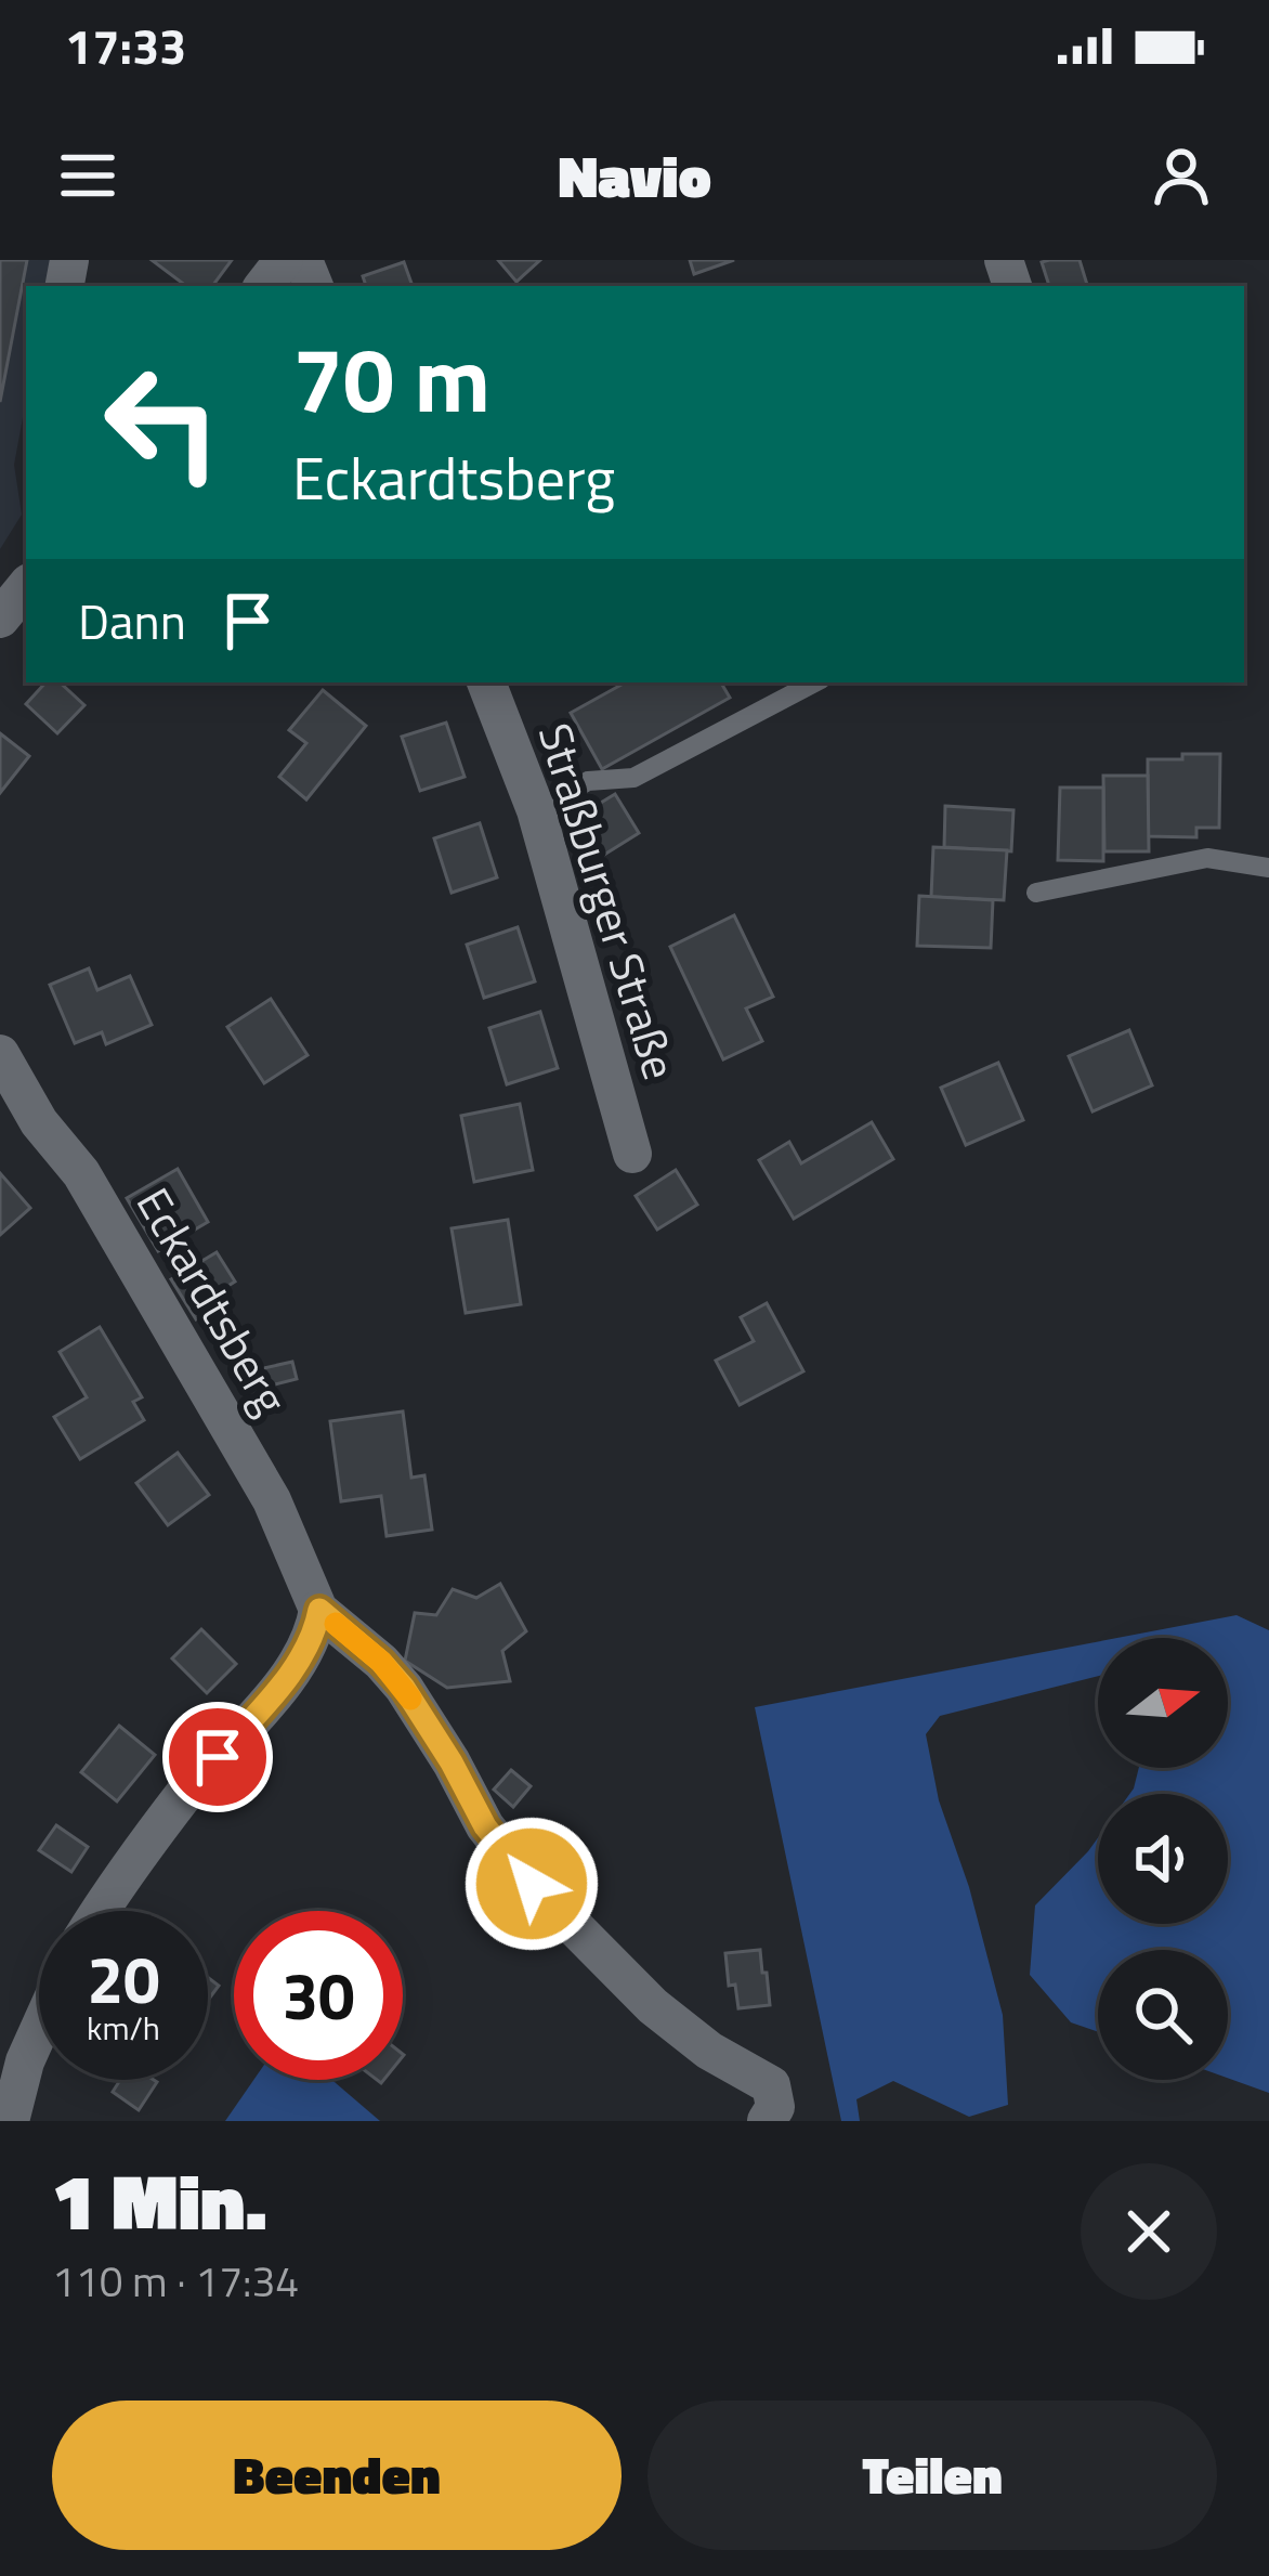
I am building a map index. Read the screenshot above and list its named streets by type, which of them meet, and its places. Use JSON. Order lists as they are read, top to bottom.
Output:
{
  "streets": {
    "street": ["Straßburger Straße", "Eckardtsberg"]
  },
  "north": "right",
  "page": {
    "status": "17:33",
    "header": "Navio",
    "turn": ["70 m", "Eckardtsberg"],
    "then": "Dann",
    "speed": "20 km/h",
    "limit": "30",
    "heading": ["1 Min.", "110 m · 17:34"],
    "buttons": ["Beenden", "Teilen"]
  }
}
